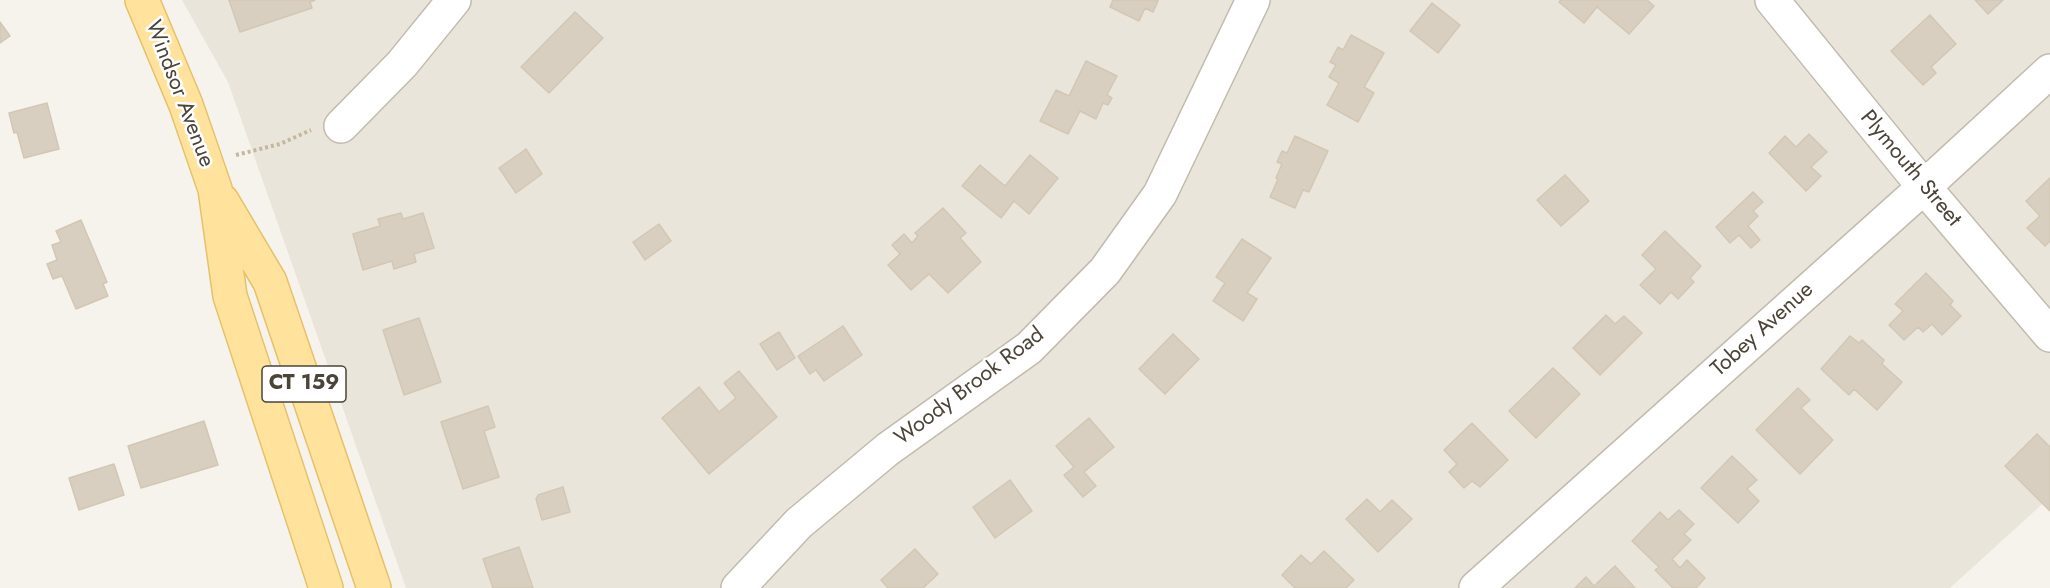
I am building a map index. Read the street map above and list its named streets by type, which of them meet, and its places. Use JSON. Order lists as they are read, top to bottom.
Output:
{
  "streets": {
    "main road": ["Windsor Avenue", "CT 159"],
    "street": ["Plymouth Street", "Tobey Avenue", "Woody Brook Road"]
  },
  "crossings": [
    ["Plymouth Street", "Tobey Avenue"]
  ]
}
